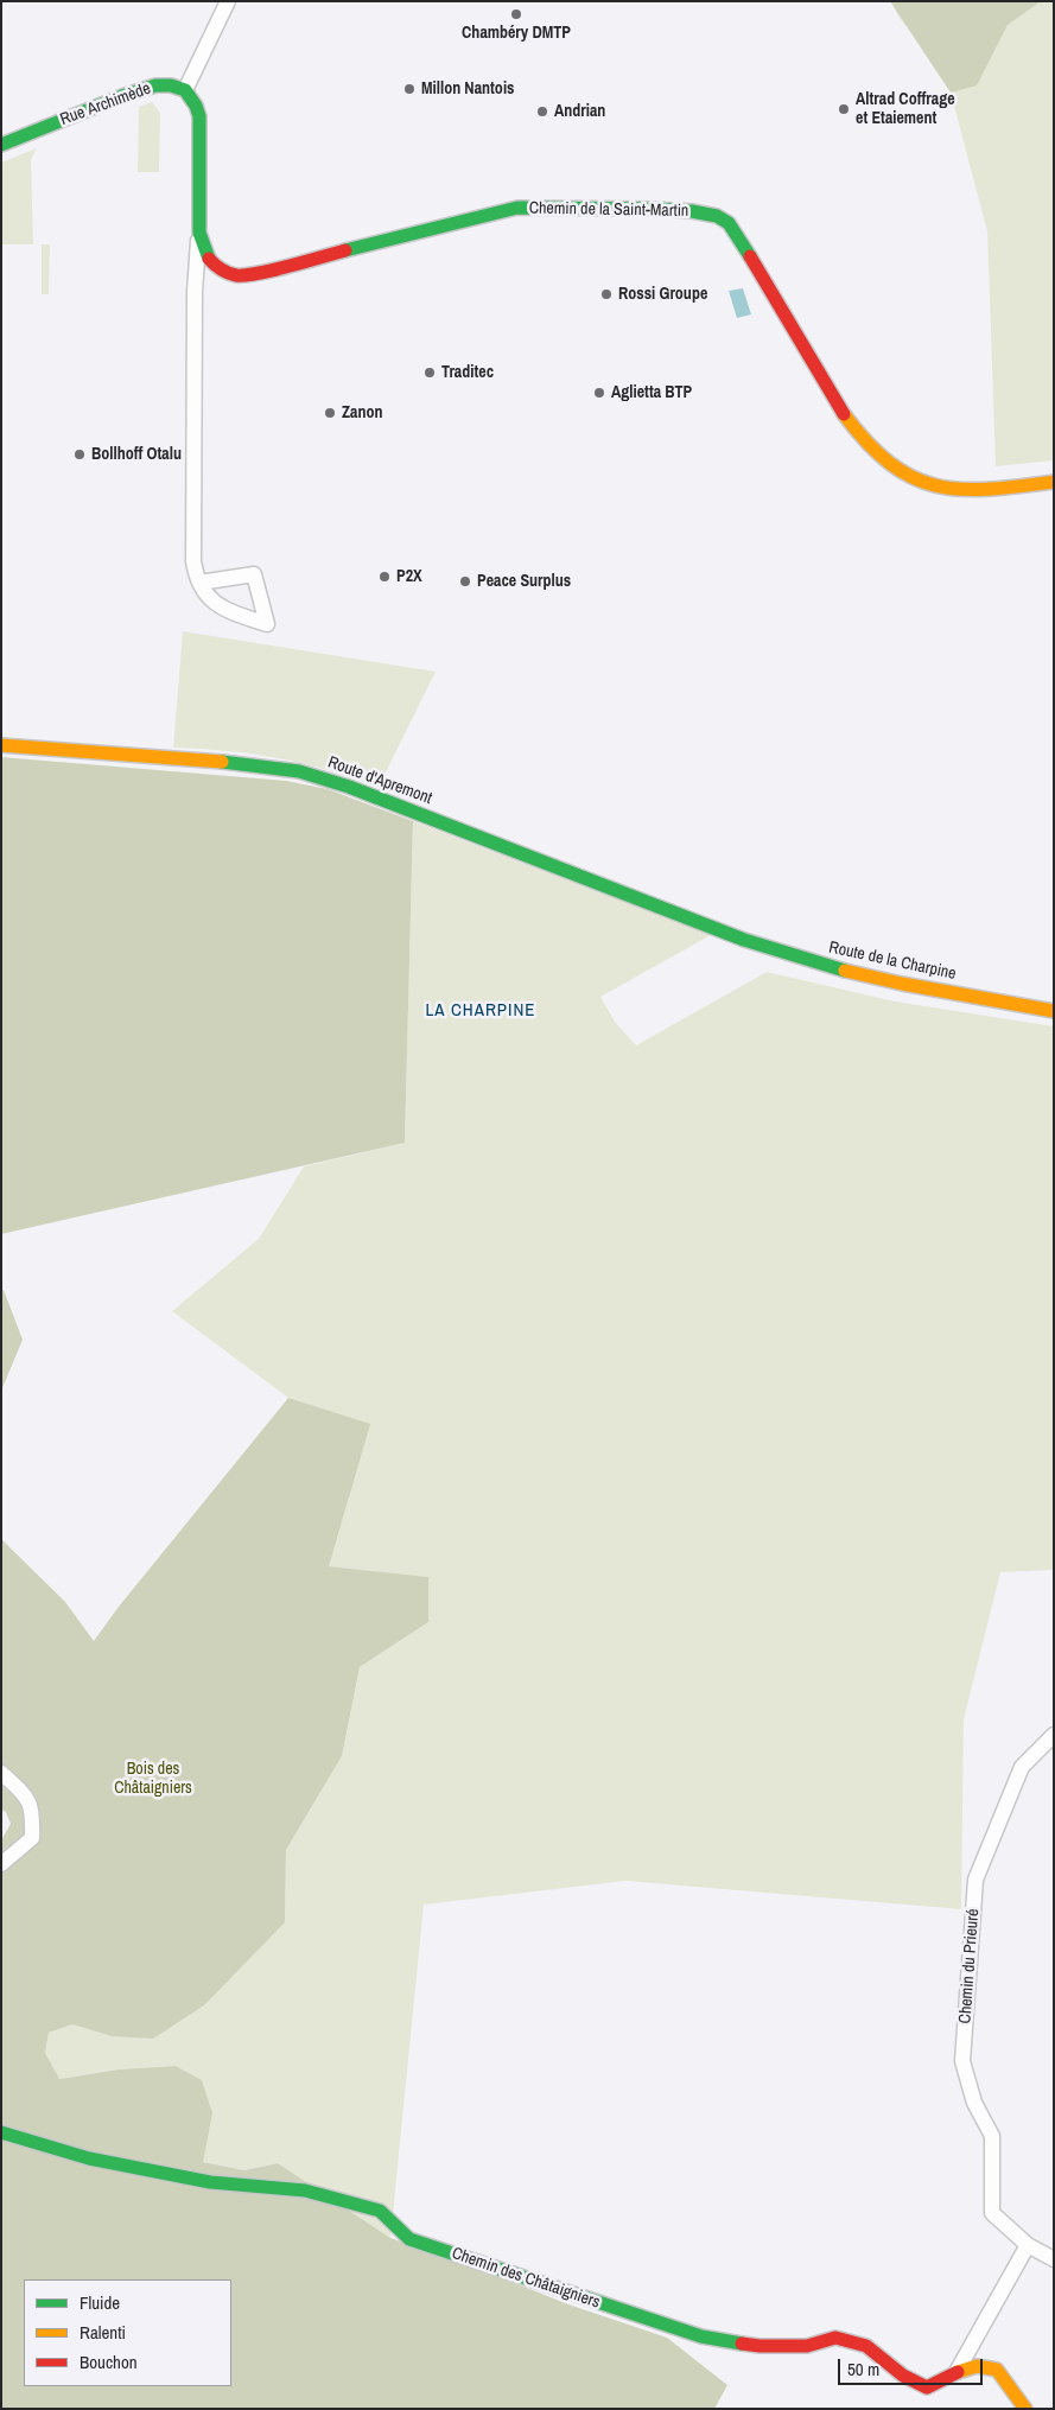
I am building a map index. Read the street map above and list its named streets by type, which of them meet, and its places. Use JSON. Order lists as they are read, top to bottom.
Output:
{
  "streets": {
    "street": [
      "Rue Archimède",
      "Chemin de la Saint-Martin",
      "Route d'Apremont",
      "Route de la Charpine",
      "Chemin du Prieuré",
      "Chemin des Châtaigniers"
    ]
  },
  "crossings": [
    ["Rue Archimède", "Chemin de la Saint-Martin"],
    ["Route d'Apremont", "Route de la Charpine"]
  ],
  "districts": ["LA CHARPINE"],
  "parks": ["Bois des Châtaigniers"],
  "places": [
    "Chambéry DMTP",
    "Millon Nantois",
    "Altrad Coffrage et Etaiement",
    "Andrian",
    "Rossi Groupe",
    "Traditec",
    "Aglietta BTP",
    "Zanon",
    "Bollhoff Otalu",
    "P2X",
    "Peace Surplus"
  ],
  "legend": ["Fluide", "Ralenti", "Bouchon"],
  "scale_bar": "50 m"
}
